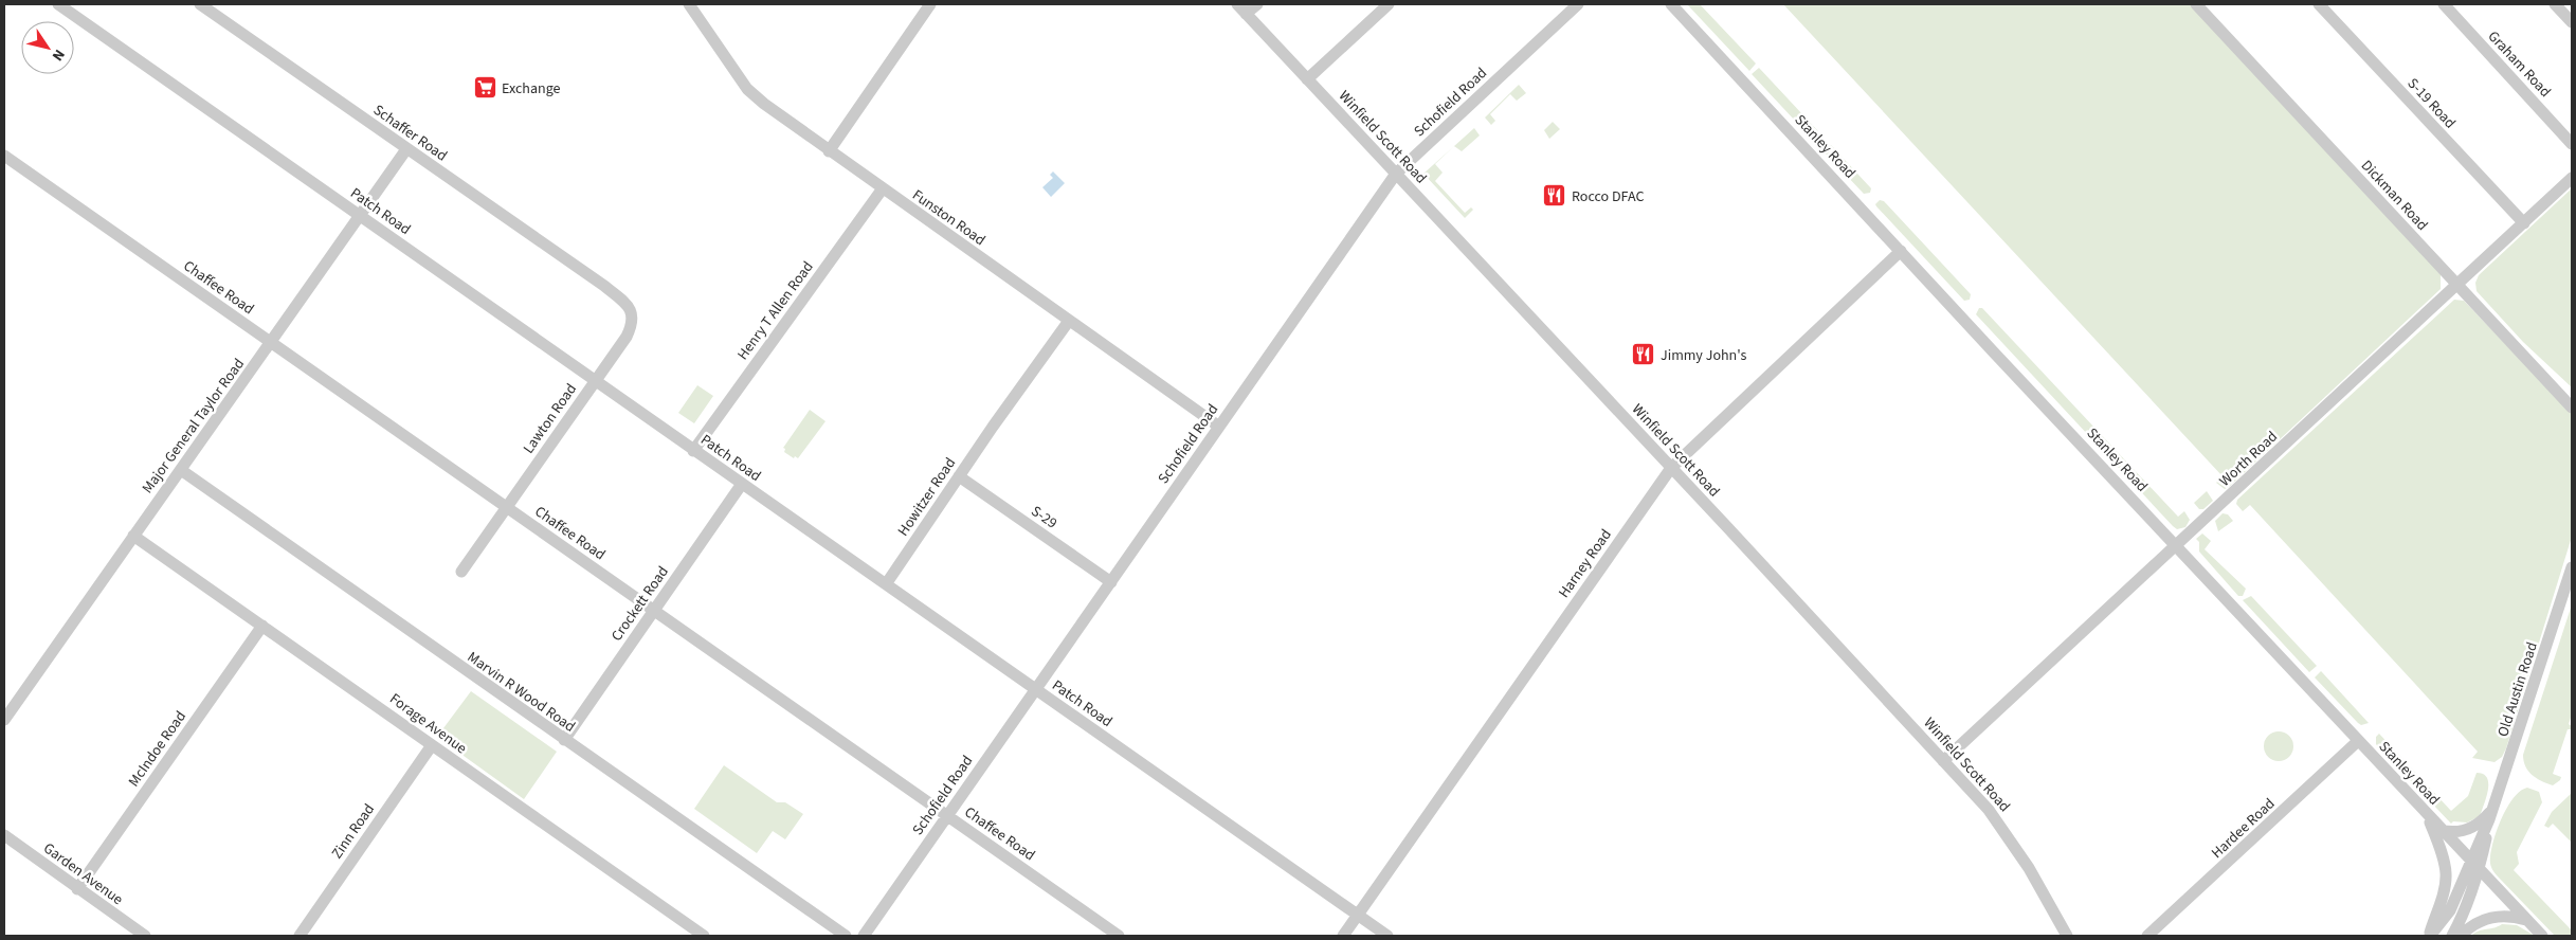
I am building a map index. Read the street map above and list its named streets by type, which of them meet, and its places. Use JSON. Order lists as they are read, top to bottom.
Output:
{
  "streets": {
    "street": [
      "Graham Road",
      "Schofield Road",
      "S-19 Road",
      "Schaffer Road",
      "Winfield Scott Road",
      "Stanley Road",
      "Dickman Road",
      "Patch Road",
      "Funston Road",
      "Chaffee Road",
      "Henry T Allen Road",
      "Lawton Road",
      "Major General Taylor Road",
      "Worth Road",
      "Howitzer Road",
      "S-29",
      "Harney Road",
      "Crockett Road",
      "Old Austin Road",
      "Marvin R Wood Road",
      "Forage Avenue",
      "McIndoe Road",
      "Hardee Road",
      "Zinn Road",
      "Garden Avenue"
    ]
  },
  "crossings": [
    ["Schofield Road", "Winfield Scott Road"],
    ["Schofield Road", "Patch Road"],
    ["Schofield Road", "Funston Road"],
    ["Schofield Road", "Chaffee Road"],
    ["Schofield Road", "S-29"],
    ["S-19 Road", "Worth Road"],
    ["Schaffer Road", "Lawton Road"],
    ["Schaffer Road", "Major General Taylor Road"],
    ["Winfield Scott Road", "Worth Road"],
    ["Winfield Scott Road", "Harney Road"],
    ["Stanley Road", "Worth Road"],
    ["Stanley Road", "Harney Road"],
    ["Stanley Road", "Old Austin Road"],
    ["Stanley Road", "Hardee Road"],
    ["Dickman Road", "Worth Road"],
    ["Patch Road", "Henry T Allen Road"],
    ["Patch Road", "Lawton Road"],
    ["Patch Road", "Major General Taylor Road"],
    ["Patch Road", "Howitzer Road"],
    ["Patch Road", "Harney Road"],
    ["Patch Road", "Crockett Road"],
    ["Funston Road", "Henry T Allen Road"],
    ["Funston Road", "Howitzer Road"],
    ["Chaffee Road", "Lawton Road"],
    ["Chaffee Road", "Major General Taylor Road"],
    ["Chaffee Road", "Crockett Road"],
    ["Major General Taylor Road", "Marvin R Wood Road"],
    ["Major General Taylor Road", "Forage Avenue"],
    ["Howitzer Road", "S-29"],
    ["Crockett Road", "Marvin R Wood Road"],
    ["Forage Avenue", "McIndoe Road"],
    ["Forage Avenue", "Zinn Road"],
    ["McIndoe Road", "Garden Avenue"]
  ],
  "places": {
    "supermarket": ["Exchange"],
    "restaurant": ["Rocco DFAC", "Jimmy John's"]
  },
  "north": "bottom right"
}
